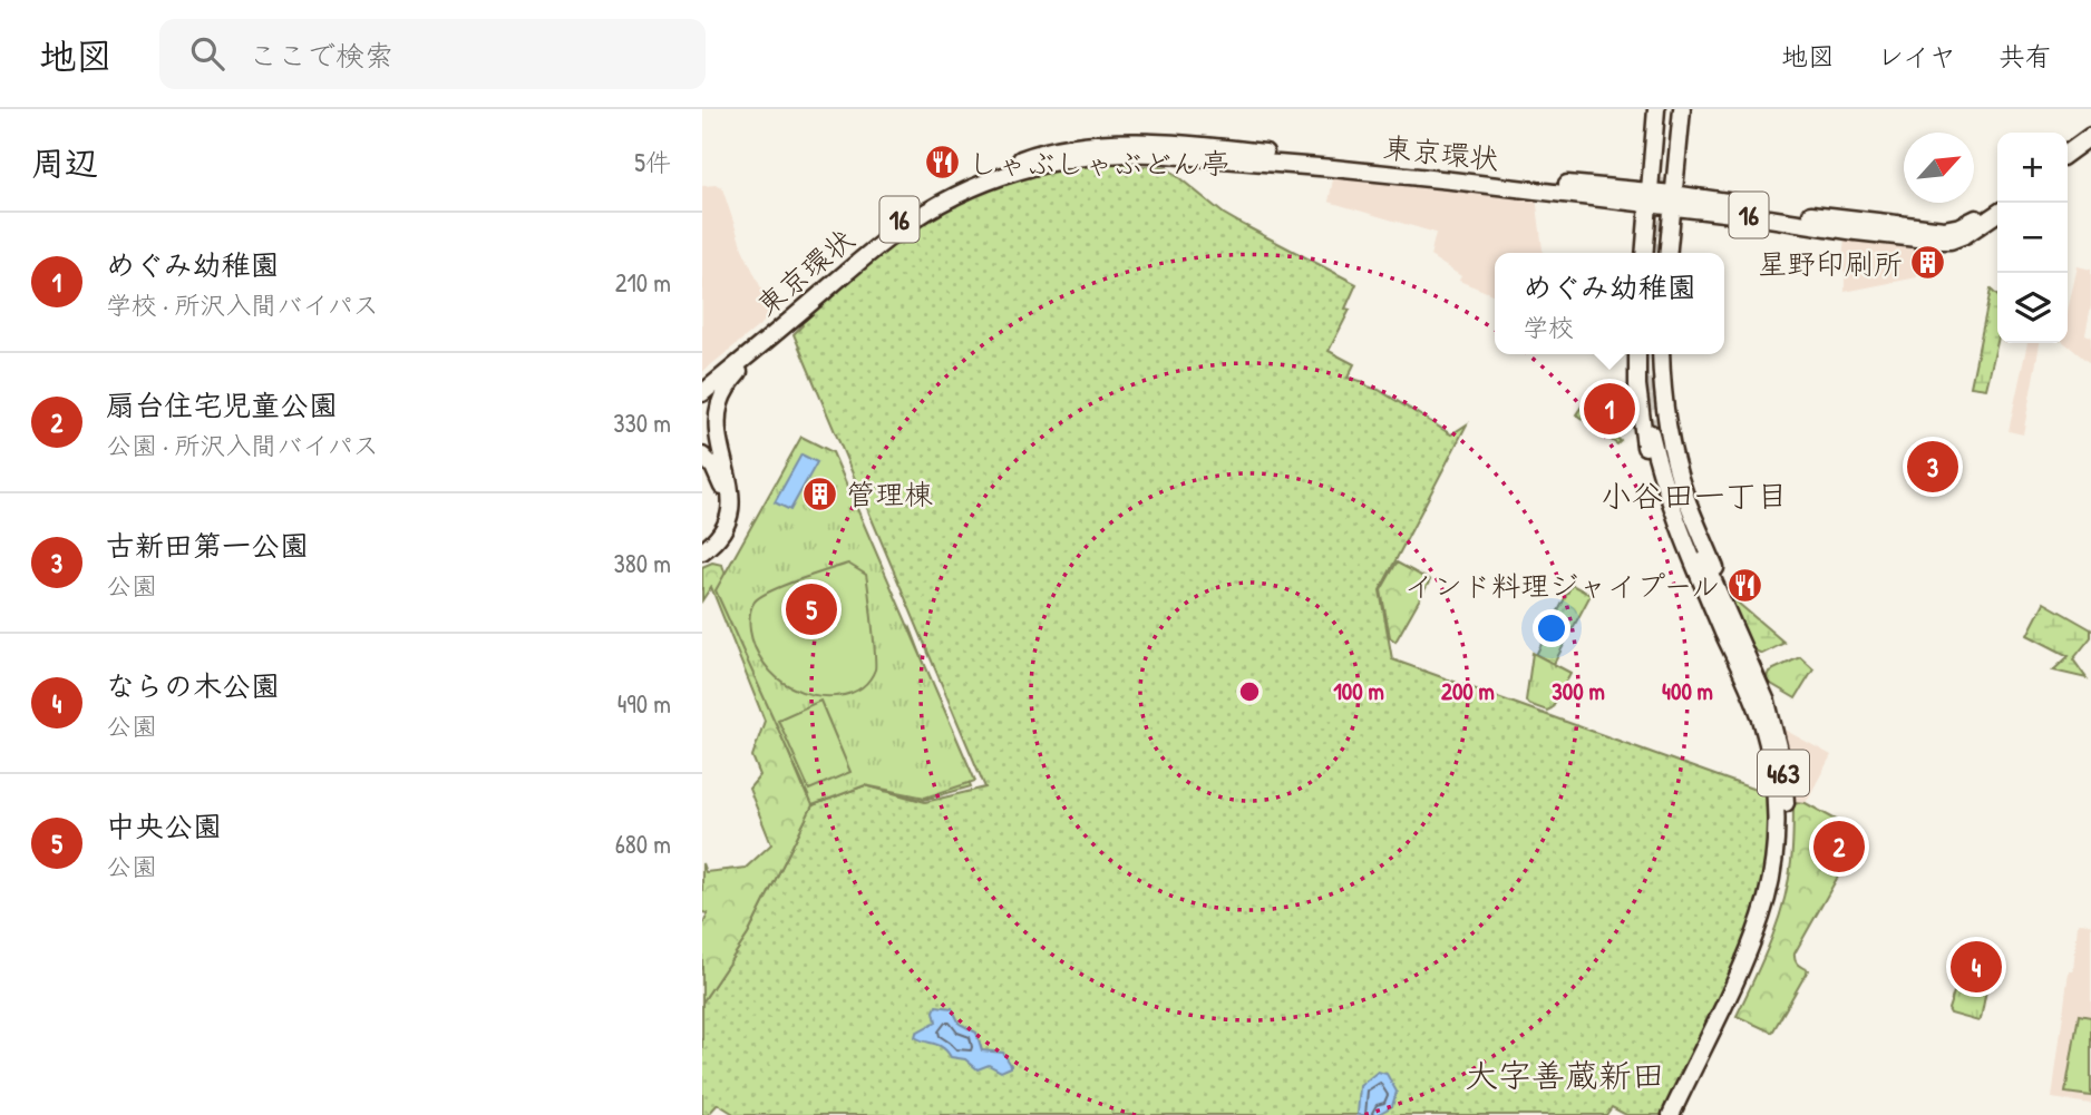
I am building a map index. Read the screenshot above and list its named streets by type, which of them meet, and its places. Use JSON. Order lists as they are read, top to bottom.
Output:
{
  "streets": {
    "highway": ["東京環状", "16", "463"]
  },
  "districts": ["小谷田一丁目", "大字善蔵新田"],
  "places": {
    "restaurant": ["しゃぶしゃぶどん亭", "インド料理ジャイプール"],
    "building": ["星野印刷所", "管理棟"]
  },
  "north": "top right",
  "page": {
    "header": "地図",
    "search": "ここで検索",
    "nav": ["地図", "レイヤ", "共有"],
    "heading": ["周辺", "5件"],
    "map_buttons": ["+", "−"],
    "list": [
      {
        "mark": "1",
        "name": "めぐみ幼稚園",
        "note": "学校 · 所沢入間バイパス",
        "value": "210 m"
      },
      {
        "mark": "2",
        "name": "扇台住宅児童公園",
        "note": "公園 · 所沢入間バイパス",
        "value": "330 m"
      },
      {
        "mark": "3",
        "name": "古新田第一公園",
        "note": "公園",
        "value": "380 m"
      },
      {
        "mark": "4",
        "name": "ならの木公園",
        "note": "公園",
        "value": "490 m"
      },
      {
        "mark": "5",
        "name": "中央公園",
        "note": "公園",
        "value": "680 m"
      }
    ],
    "popup": ["めぐみ幼稚園", "学校"],
    "pins": [
      "1",
      "3",
      "5",
      "2",
      "4"
    ]
  },
  "rings": [
    "100 m",
    "200 m",
    "300 m",
    "400 m"
  ]
}
